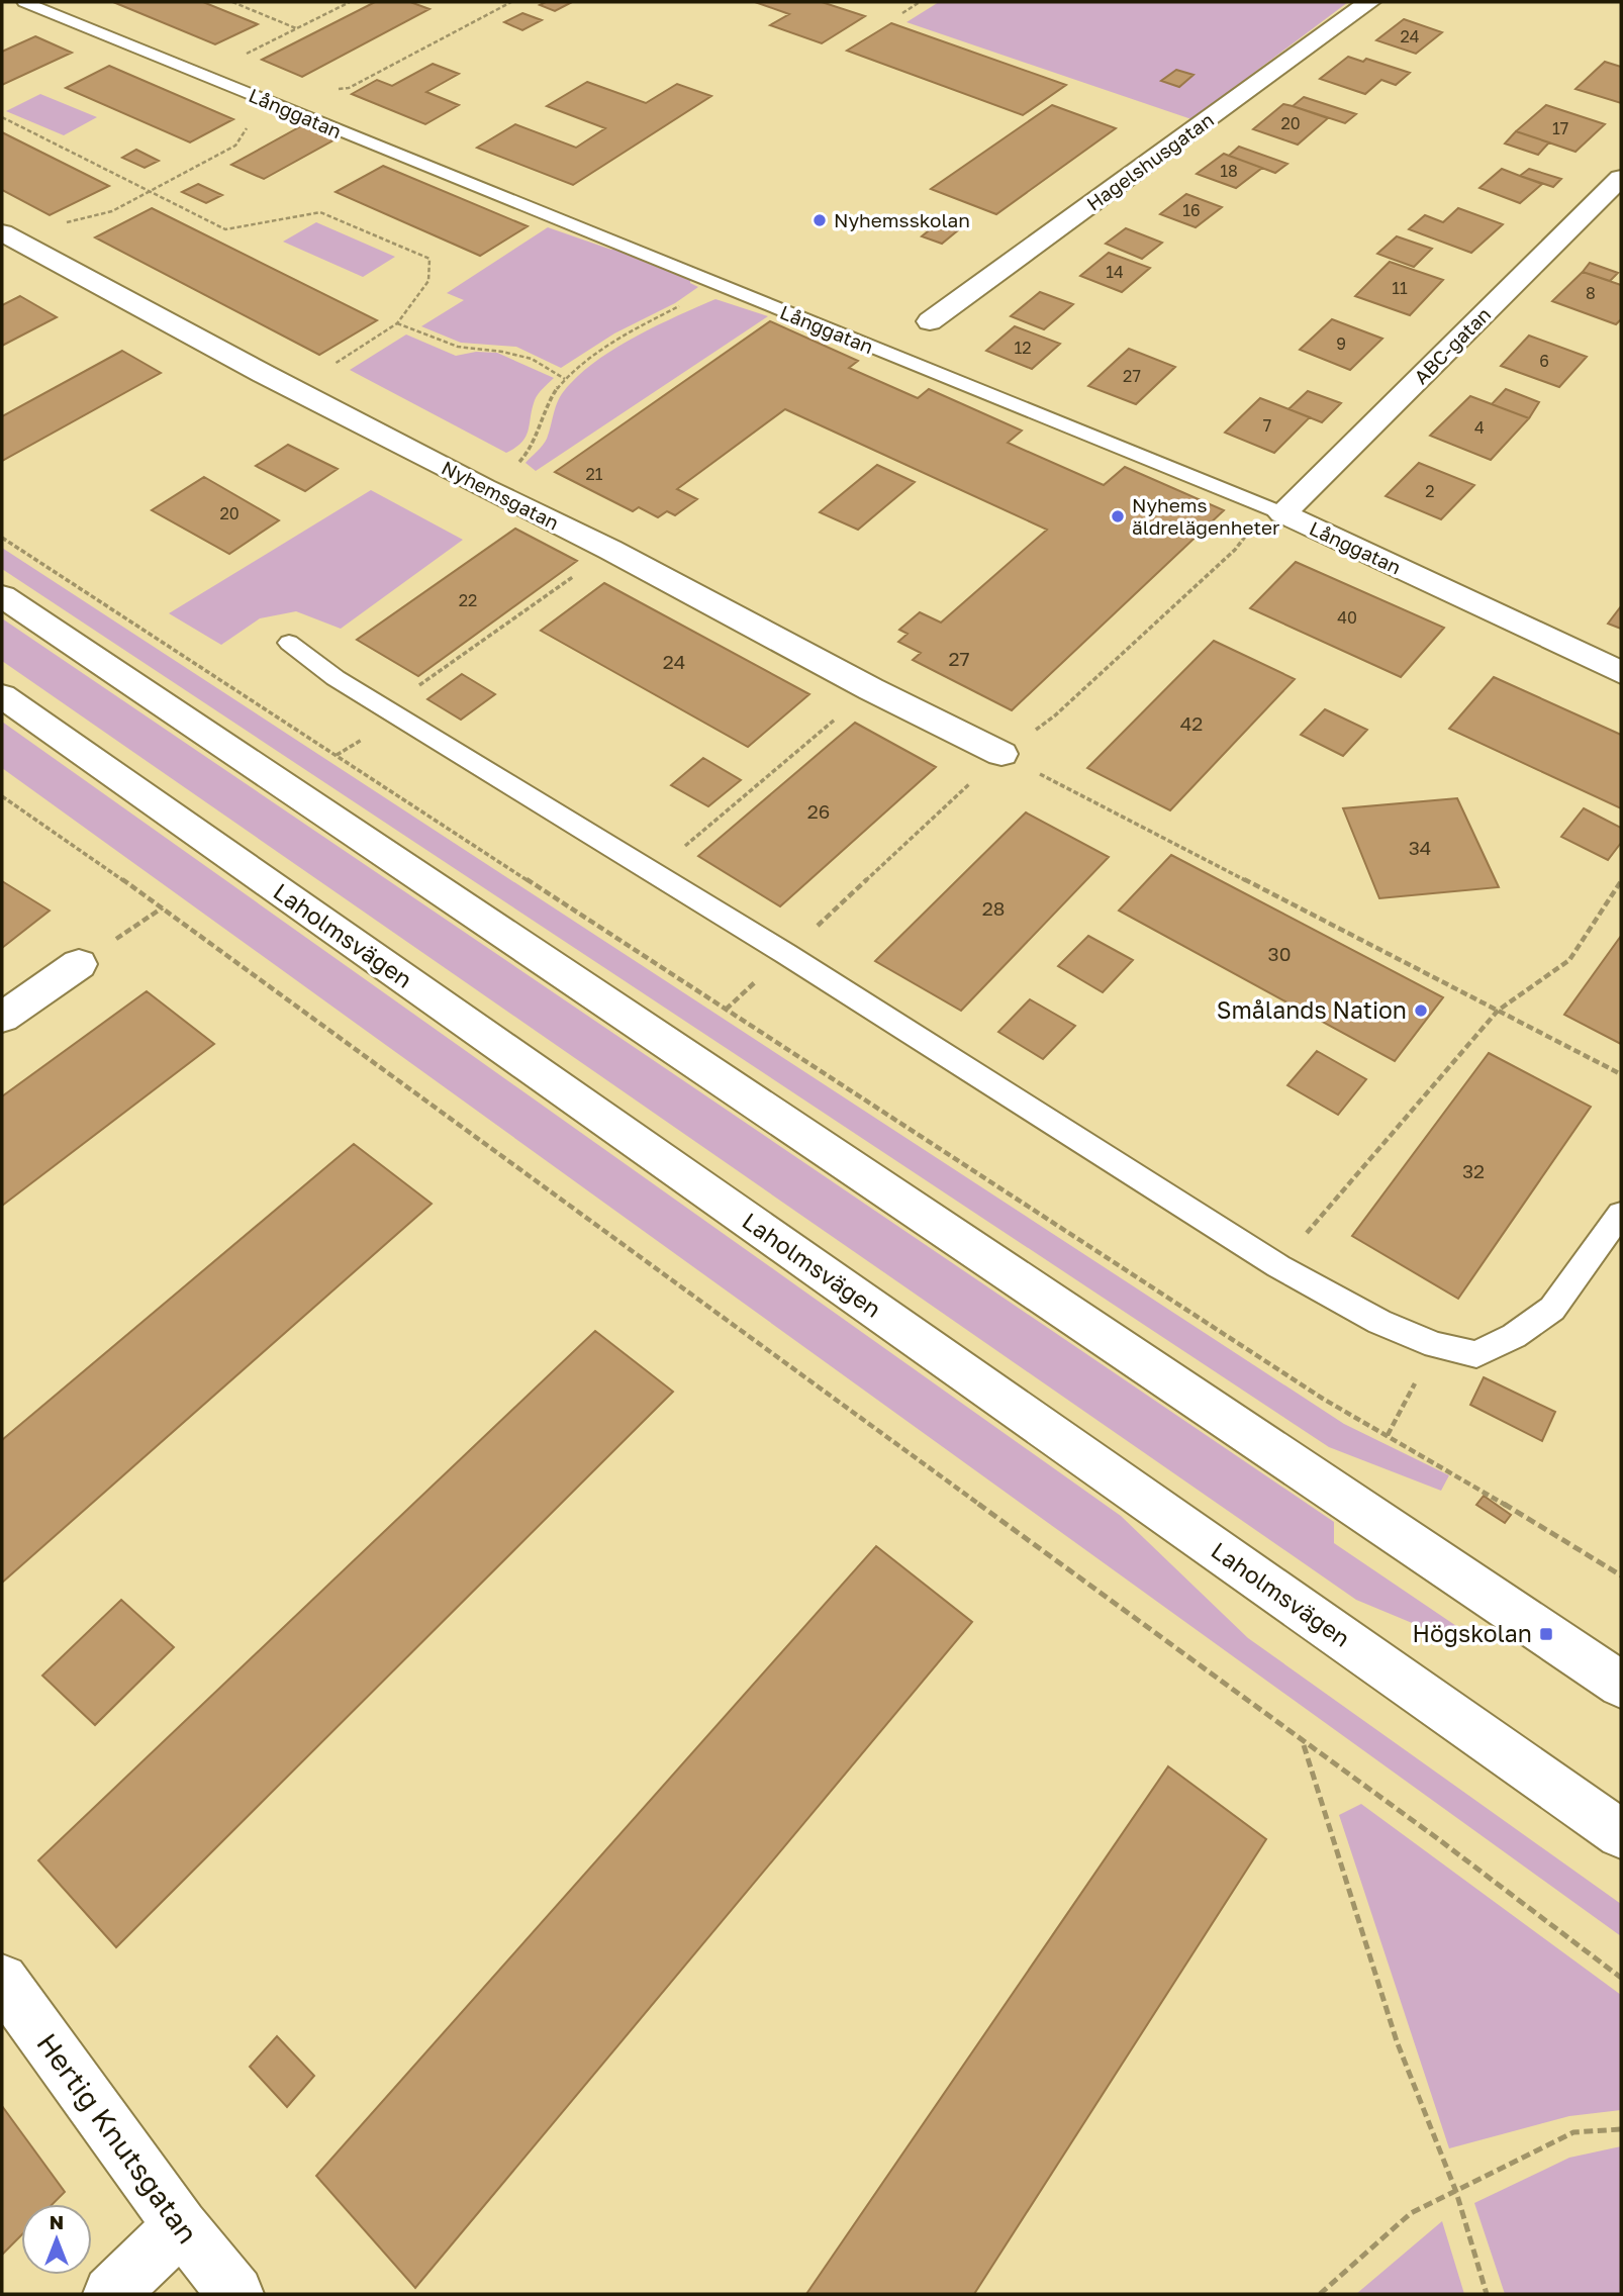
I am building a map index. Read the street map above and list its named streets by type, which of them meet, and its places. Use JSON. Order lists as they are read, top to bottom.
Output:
{
  "streets": {
    "main road": [
      "Långgatan",
      "Hagelshusgatan",
      "ABC-gatan",
      "Nyhemsgatan",
      "Laholmsvägen",
      "Hertig Knutsgatan"
    ]
  },
  "crossings": [
    ["Långgatan", "ABC-gatan"]
  ],
  "places": {
    "other": ["Nyhemsskolan", "Nyhems äldrelägenheter", "Smålands Nation"],
    "transit": ["Högskolan"]
  },
  "house_numbers": [
    "24",
    "20",
    "17",
    "18",
    "16",
    "14",
    "11",
    "8",
    "9",
    "12",
    "6",
    "27",
    "7",
    "4",
    "21",
    "2",
    "20",
    "22",
    "40",
    "27",
    "24",
    "42",
    "26",
    "34",
    "28",
    "30",
    "32"
  ],
  "north": "top"
}
